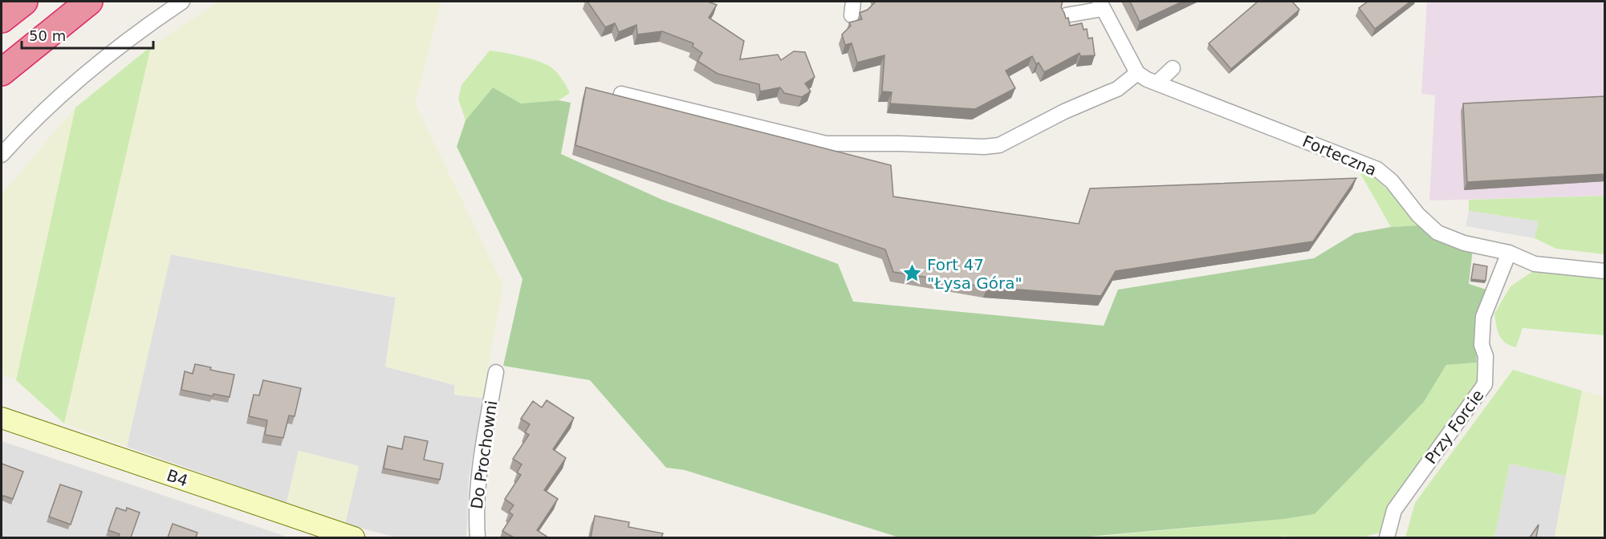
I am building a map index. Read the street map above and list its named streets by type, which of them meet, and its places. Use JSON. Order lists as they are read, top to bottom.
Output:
{
  "streets": {
    "street": [
      "Forteczna",
      "Przy Forcie",
      "Do Prochowni",
      "B4"
    ]
  },
  "crossings": [
    ["Forteczna", "Przy Forcie"]
  ],
  "places": {
    "place": ["Fort 47 \"Łysa Góra\""]
  },
  "scale_bar": "50 m"
}
